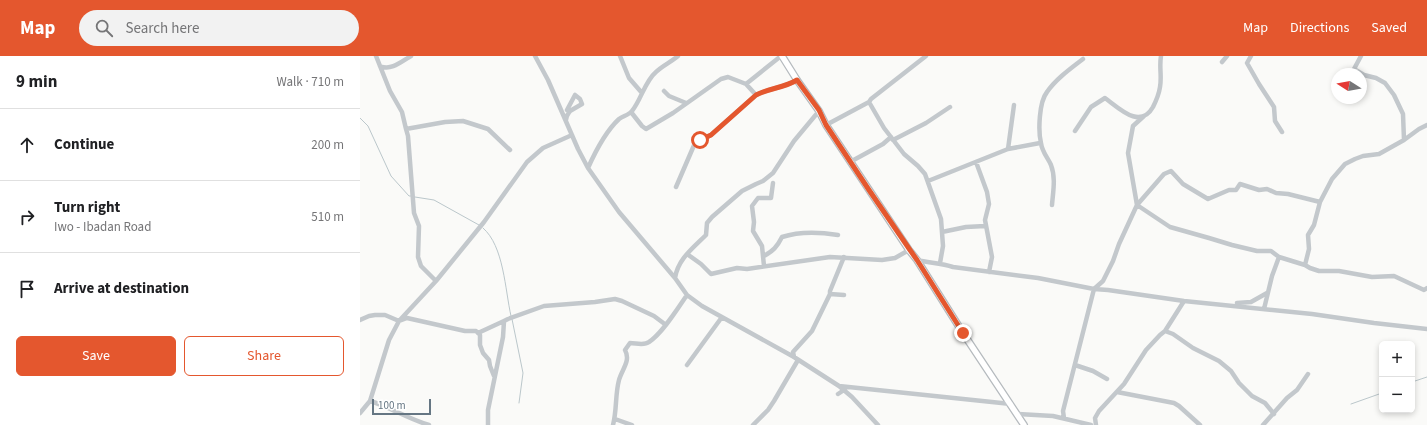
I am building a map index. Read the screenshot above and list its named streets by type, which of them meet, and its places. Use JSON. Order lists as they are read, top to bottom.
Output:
{
  "scale_bar": "100 m",
  "north": "left",
  "page": {
    "header": "Map",
    "search": "Search here",
    "nav": ["Map", "Directions", "Saved"],
    "heading": ["9 min", "Walk · 710 m"],
    "list": [
      ["Continue", "200 m"],
      ["Turn right", "Iwo - Ibadan Road", "510 m"],
      "Arrive at destination"
    ],
    "buttons": ["Save", "Share"],
    "map_buttons": ["+", "−"],
    "scale": "100 m"
  }
}
